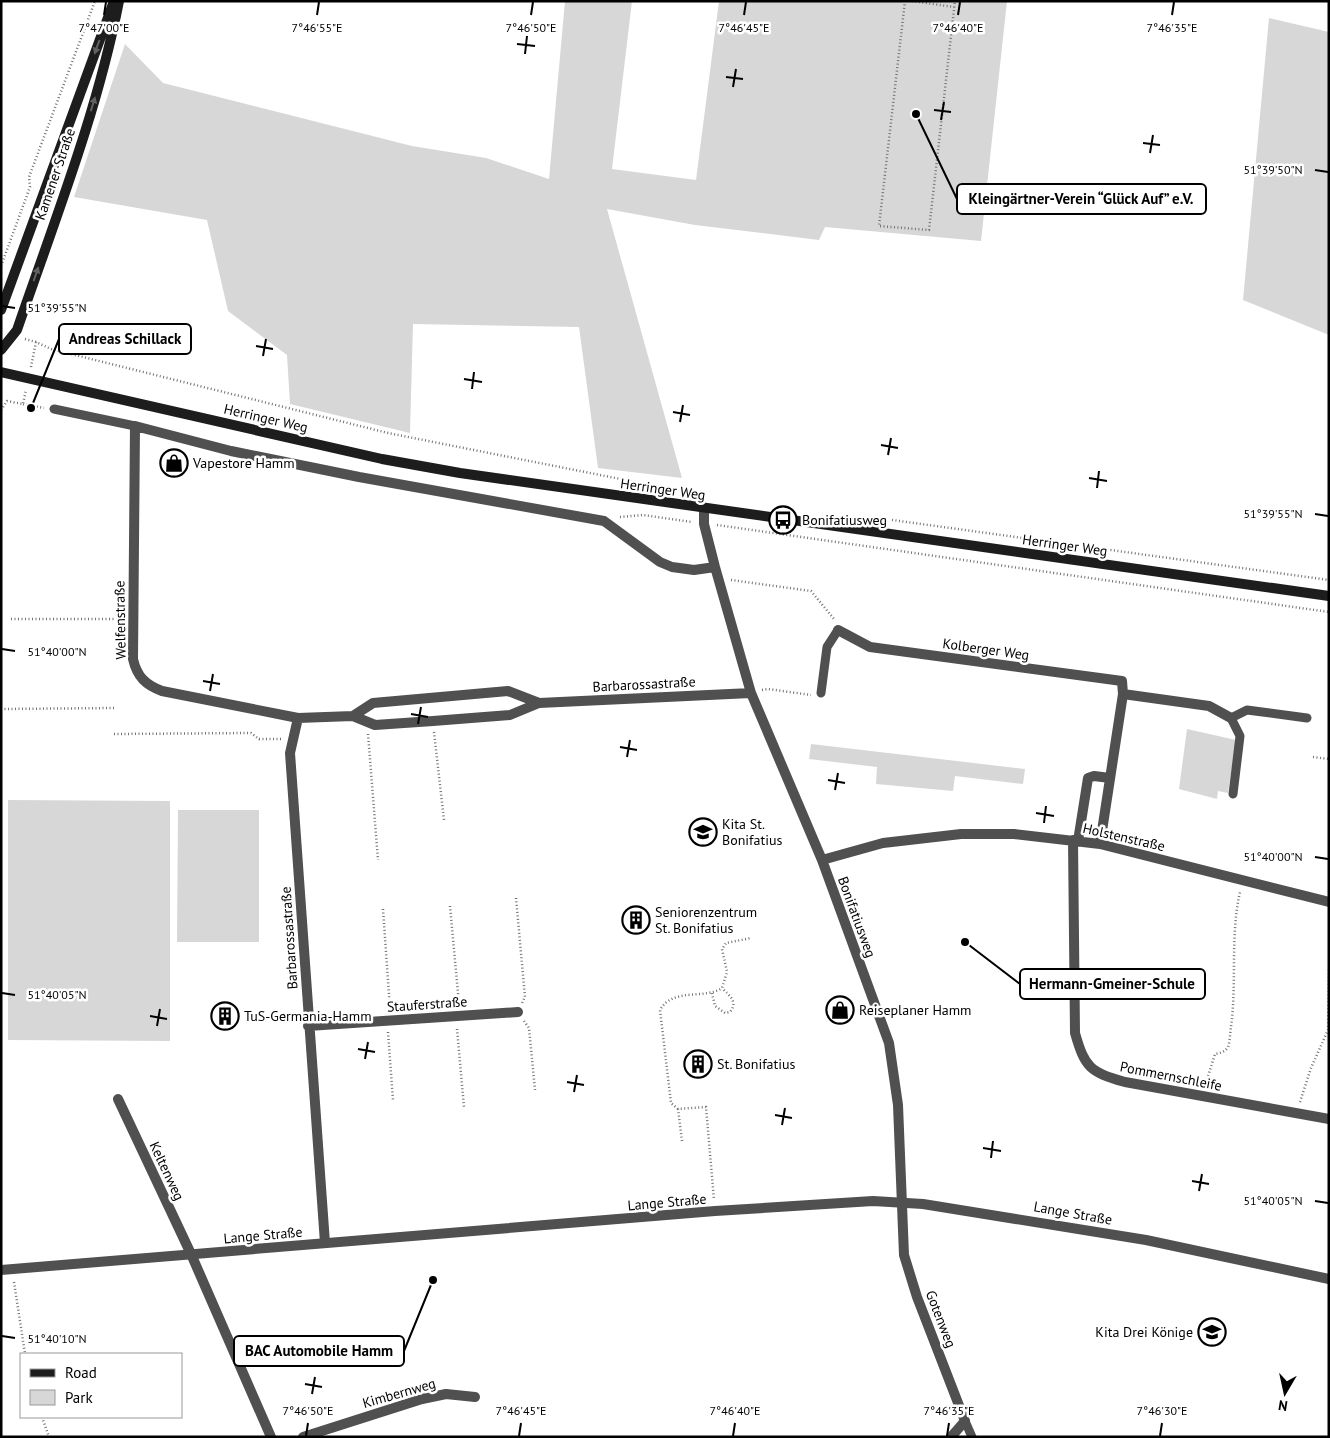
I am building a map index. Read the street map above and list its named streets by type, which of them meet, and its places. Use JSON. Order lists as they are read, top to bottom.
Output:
{
  "streets": {
    "main road": ["Kamener Straße", "Herringer Weg"],
    "street": [
      "Welfenstraße",
      "Kolberger Weg",
      "Barbarossastraße",
      "Holstenstraße",
      "Bonifatiusweg",
      "Stauferstraße",
      "Pommernschleife",
      "Keltenweg",
      "Lange Straße",
      "Gotenweg",
      "Kimbernweg"
    ]
  },
  "crossings": [
    ["Herringer Weg", "Bonifatiusweg"],
    ["Welfenstraße", "Barbarossastraße"],
    ["Barbarossastraße", "Bonifatiusweg"],
    ["Barbarossastraße", "Stauferstraße"],
    ["Barbarossastraße", "Lange Straße"],
    ["Holstenstraße", "Bonifatiusweg"],
    ["Holstenstraße", "Pommernschleife"],
    ["Bonifatiusweg", "Lange Straße"],
    ["Bonifatiusweg", "Gotenweg"],
    ["Keltenweg", "Lange Straße"],
    ["Lange Straße", "Gotenweg"]
  ],
  "places": {
    "other": [
      "Kleingärtner-Verein “Glück Auf” e.V.",
      "Andreas Schillack",
      "Hermann-Gmeiner-Schule",
      "BAC Automobile Hamm"
    ],
    "shop": ["Vapestore Hamm", "Reiseplaner Hamm"],
    "bus stop": ["Bonifatiusweg"],
    "school or university": ["Kita St. Bonifatius", "Kita Drei Könige"],
    "building": ["Seniorenzentrum St. Bonifatius", "TuS-Germania-Hamm", "St. Bonifatius"]
  },
  "legend": ["Road", "Park"],
  "north": "bottom",
  "coordinates": [
    "7°47'00\"E",
    "7°46'55\"E",
    "7°46'50\"E",
    "7°46'45\"E",
    "7°46'40\"E",
    "7°46'35\"E",
    "51°39'50\"N",
    "51°39'55\"N",
    "51°40'00\"N",
    "51°40'05\"N",
    "51°40'10\"N",
    "7°46'30\"E"
  ]
}
